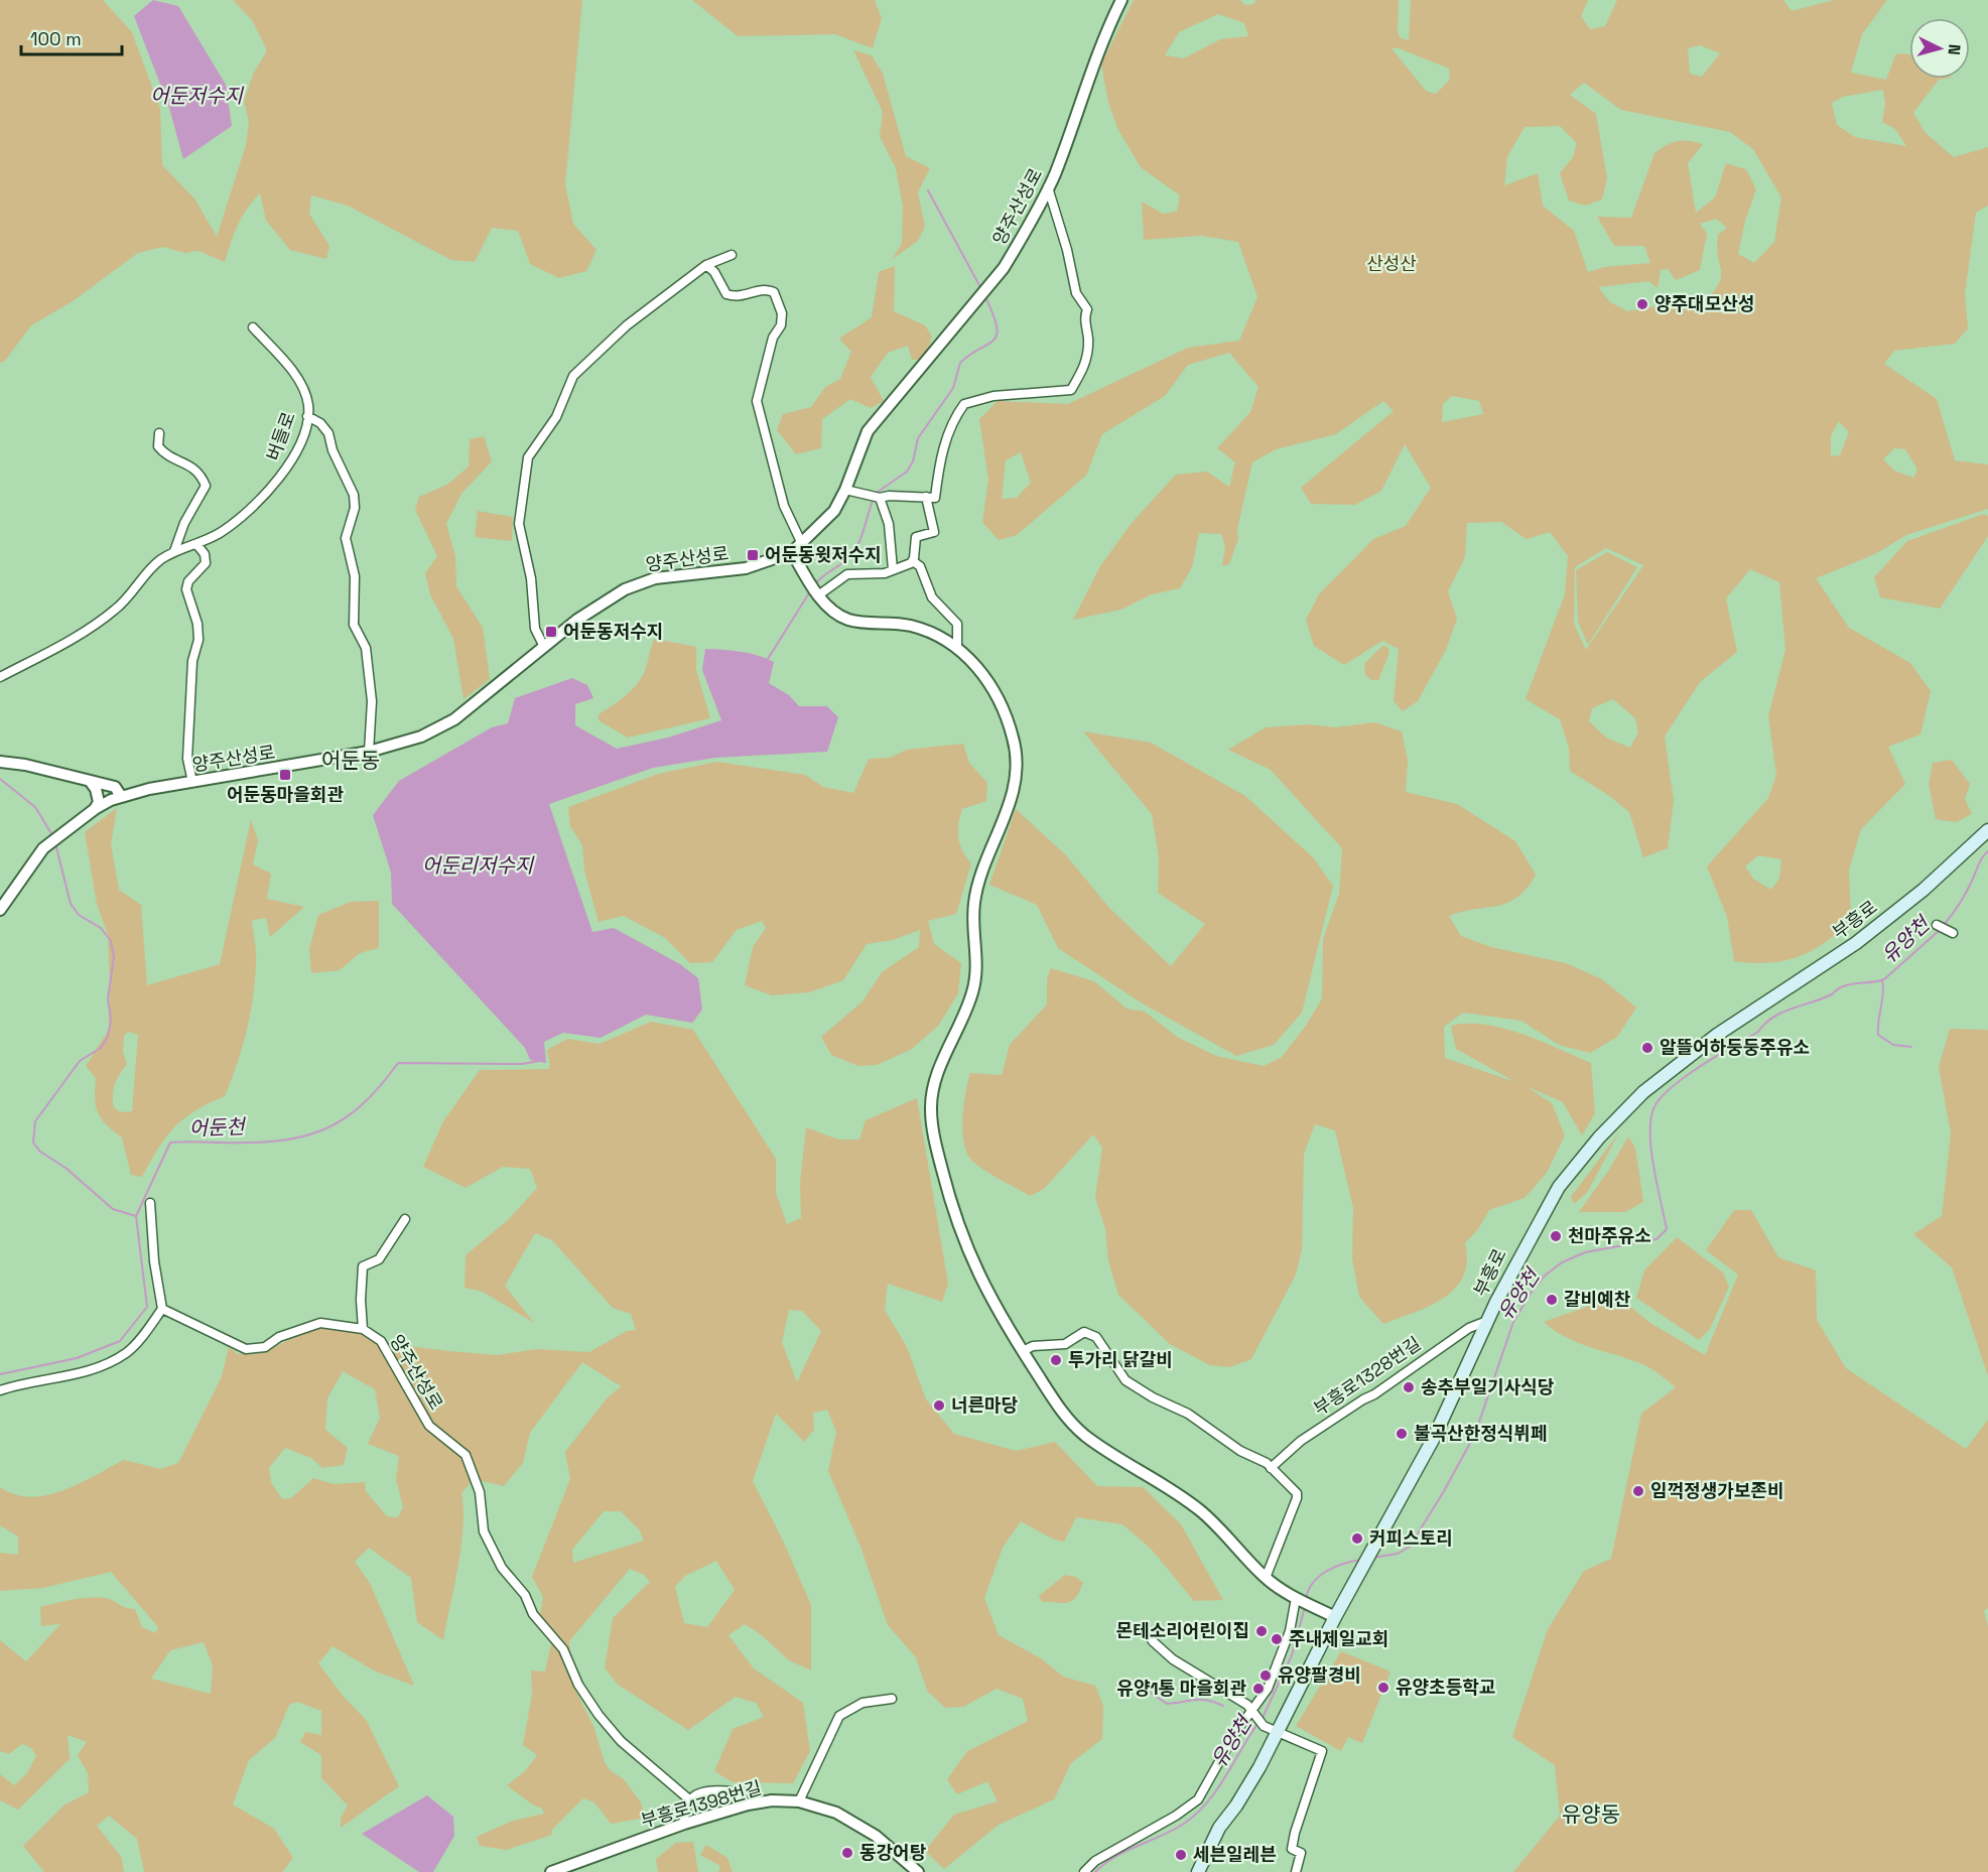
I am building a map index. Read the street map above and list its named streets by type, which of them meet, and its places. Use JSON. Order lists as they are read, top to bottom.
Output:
{
  "streets": {
    "main road": ["부흥로"],
    "street": [
      "양주산성로",
      "버들로",
      "부흥로1328번길",
      "부흥로1398번길"
    ]
  },
  "crossings": [
    ["양주산성로", "부흥로1398번길"],
    ["부흥로", "부흥로1328번길"]
  ],
  "districts": ["어둔동", "유양동"],
  "water": [
    "어둔저수지",
    "어둔리저수지",
    "유양천",
    "어둔천"
  ],
  "parks": ["산성산"],
  "places": {
    "other": [
      "양주대모산성",
      "알뜰어하둥둥주유소",
      "천마주유소",
      "갈비예찬",
      "투가리 닭갈비",
      "송추부일기사식당",
      "너른마당",
      "불곡산한정식뷔페",
      "임꺽정생가보존비",
      "커피스토리",
      "몬테소리어린이집",
      "주내제일교회",
      "유양팔경비",
      "유양초등학교",
      "유양1통 마을회관",
      "동강어탕",
      "세븐일레븐"
    ],
    "transit": ["어둔동윗저수지", "어둔동저수지", "어둔동마을회관"]
  },
  "scale_bar": "100 m",
  "north": "right"
}
